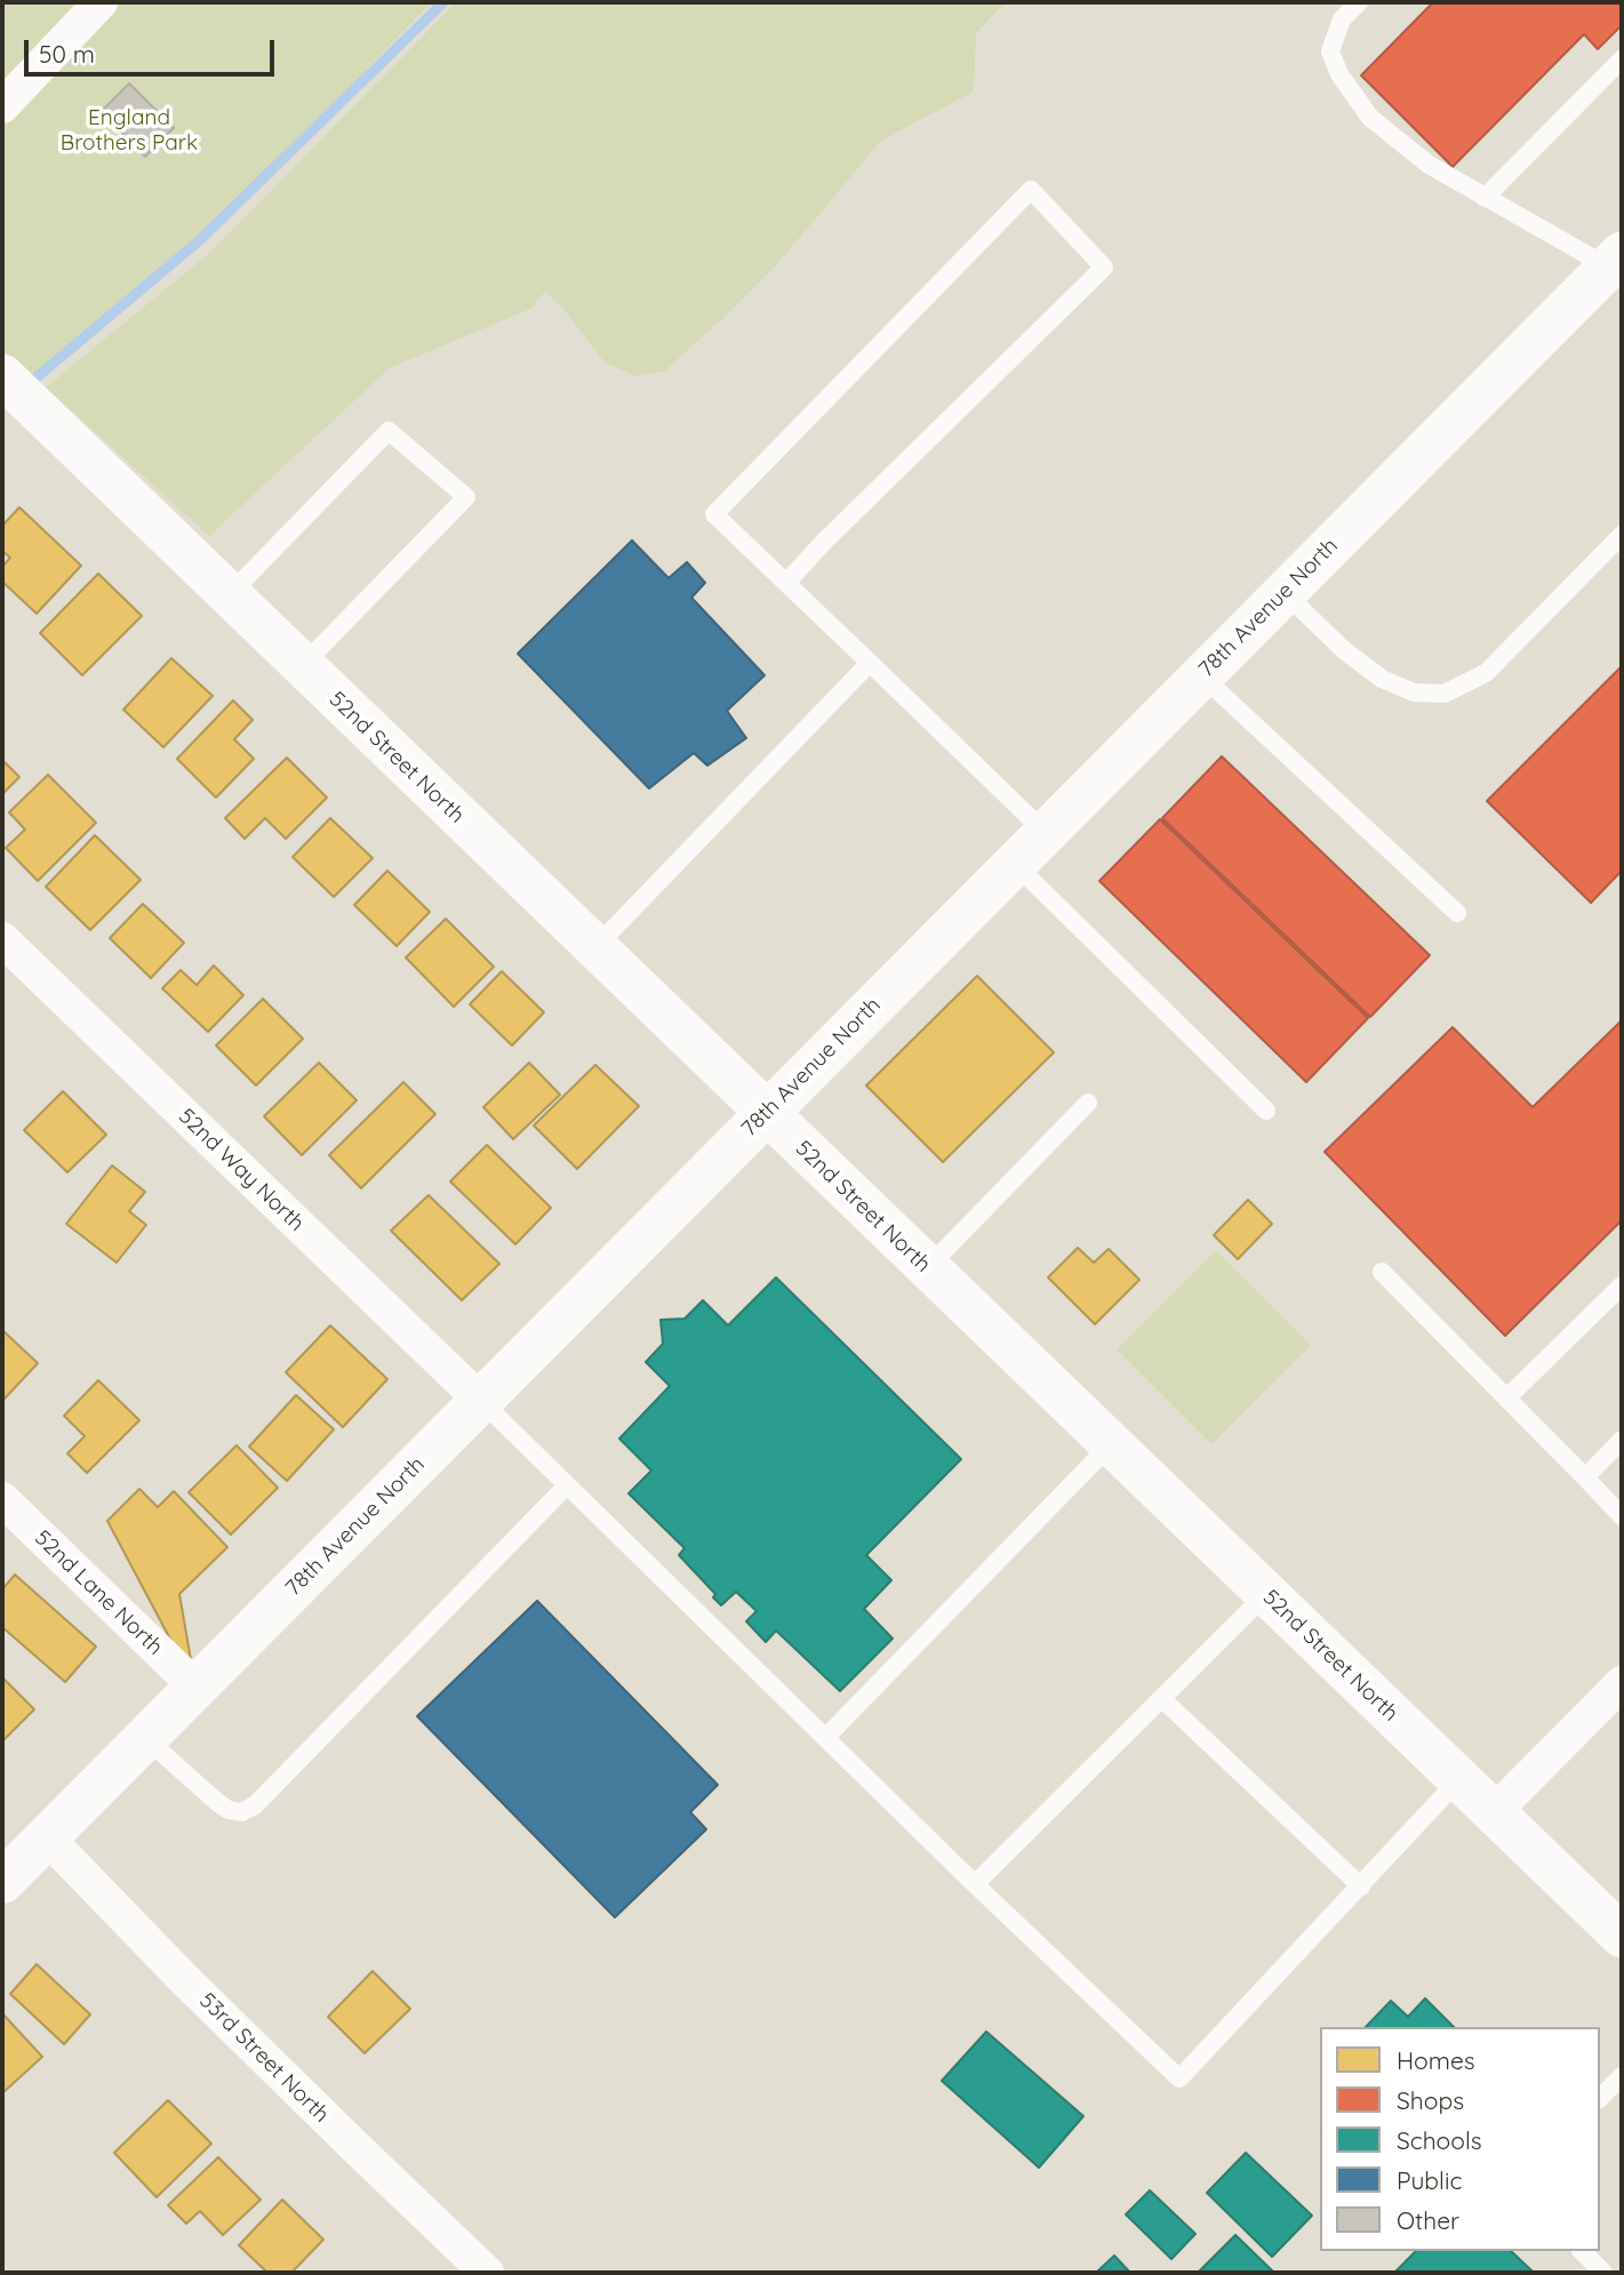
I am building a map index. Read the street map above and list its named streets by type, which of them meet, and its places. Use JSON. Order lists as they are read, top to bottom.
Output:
{
  "streets": {
    "street": [
      "78th Avenue North",
      "52nd Street North",
      "52nd Way North",
      "52nd Lane North",
      "53rd Street North"
    ]
  },
  "crossings": [
    ["78th Avenue North", "52nd Street North"],
    ["78th Avenue North", "52nd Way North"],
    ["78th Avenue North", "52nd Lane North"],
    ["78th Avenue North", "53rd Street North"]
  ],
  "parks": ["England Brothers Park"],
  "legend": [
    "Homes",
    "Shops",
    "Schools",
    "Public",
    "Other"
  ],
  "scale_bar": "50 m"
}
